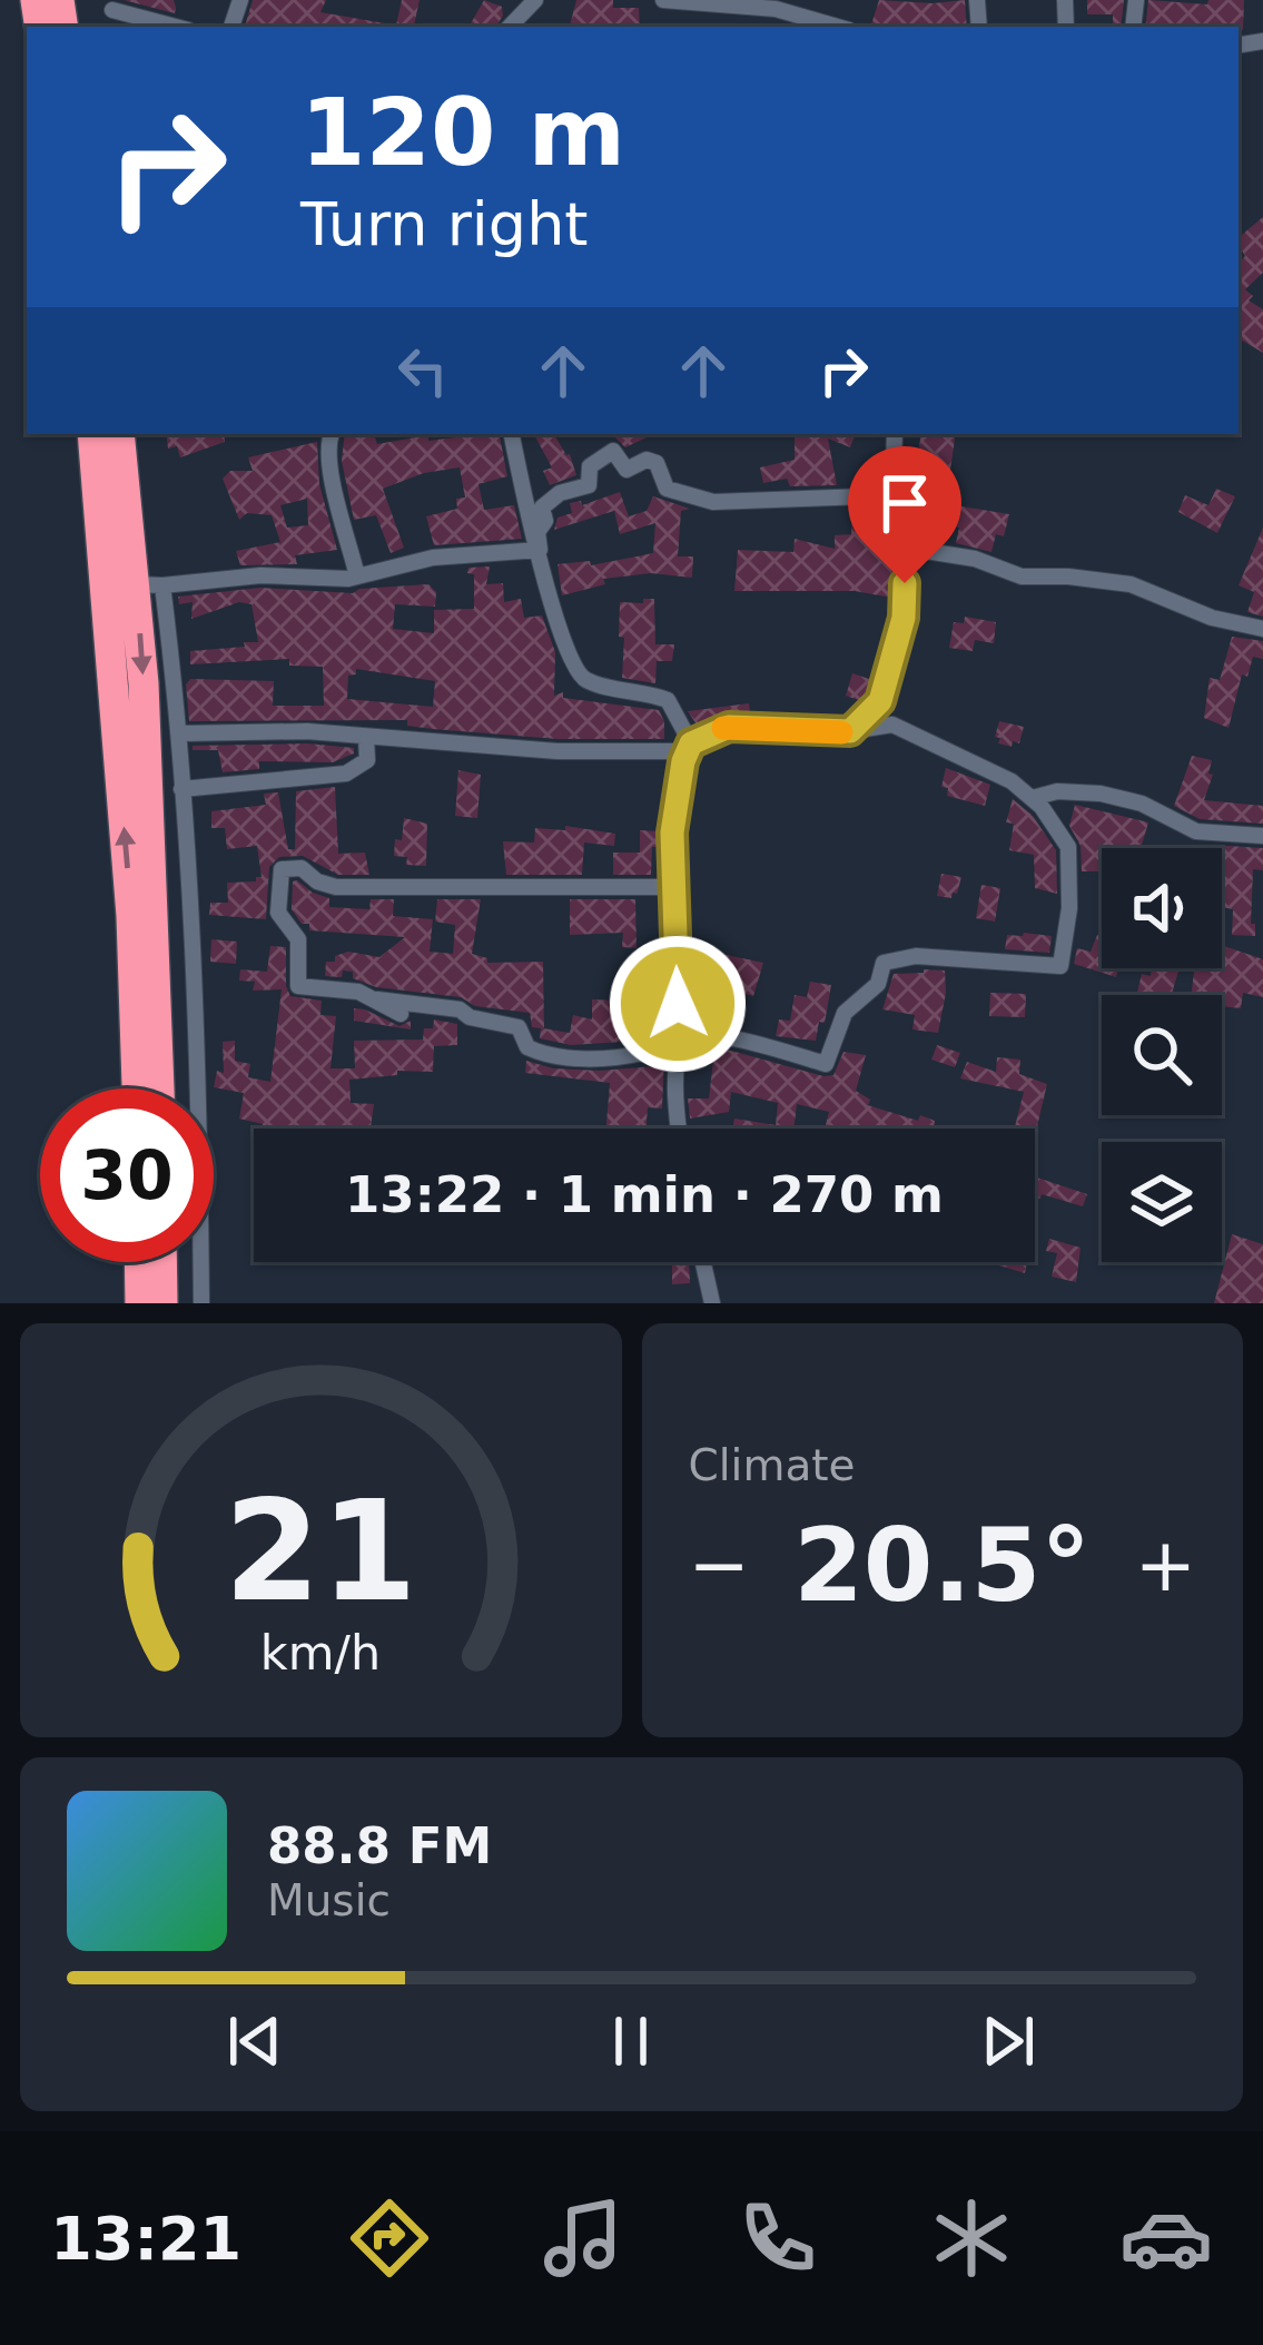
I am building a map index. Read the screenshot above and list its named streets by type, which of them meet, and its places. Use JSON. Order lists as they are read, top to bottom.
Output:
{
  "page": {
    "turn": ["120 m", "Turn right"],
    "limit": "30",
    "trip": "13:22 · 1 min · 270 m",
    "tile": "Climate",
    "heat": ["−", "20.5°", "+"],
    "song": ["88.8 FM", "Music"],
    "tabs": "13:21",
    "gauge": ["21", "km/h"]
  }
}
